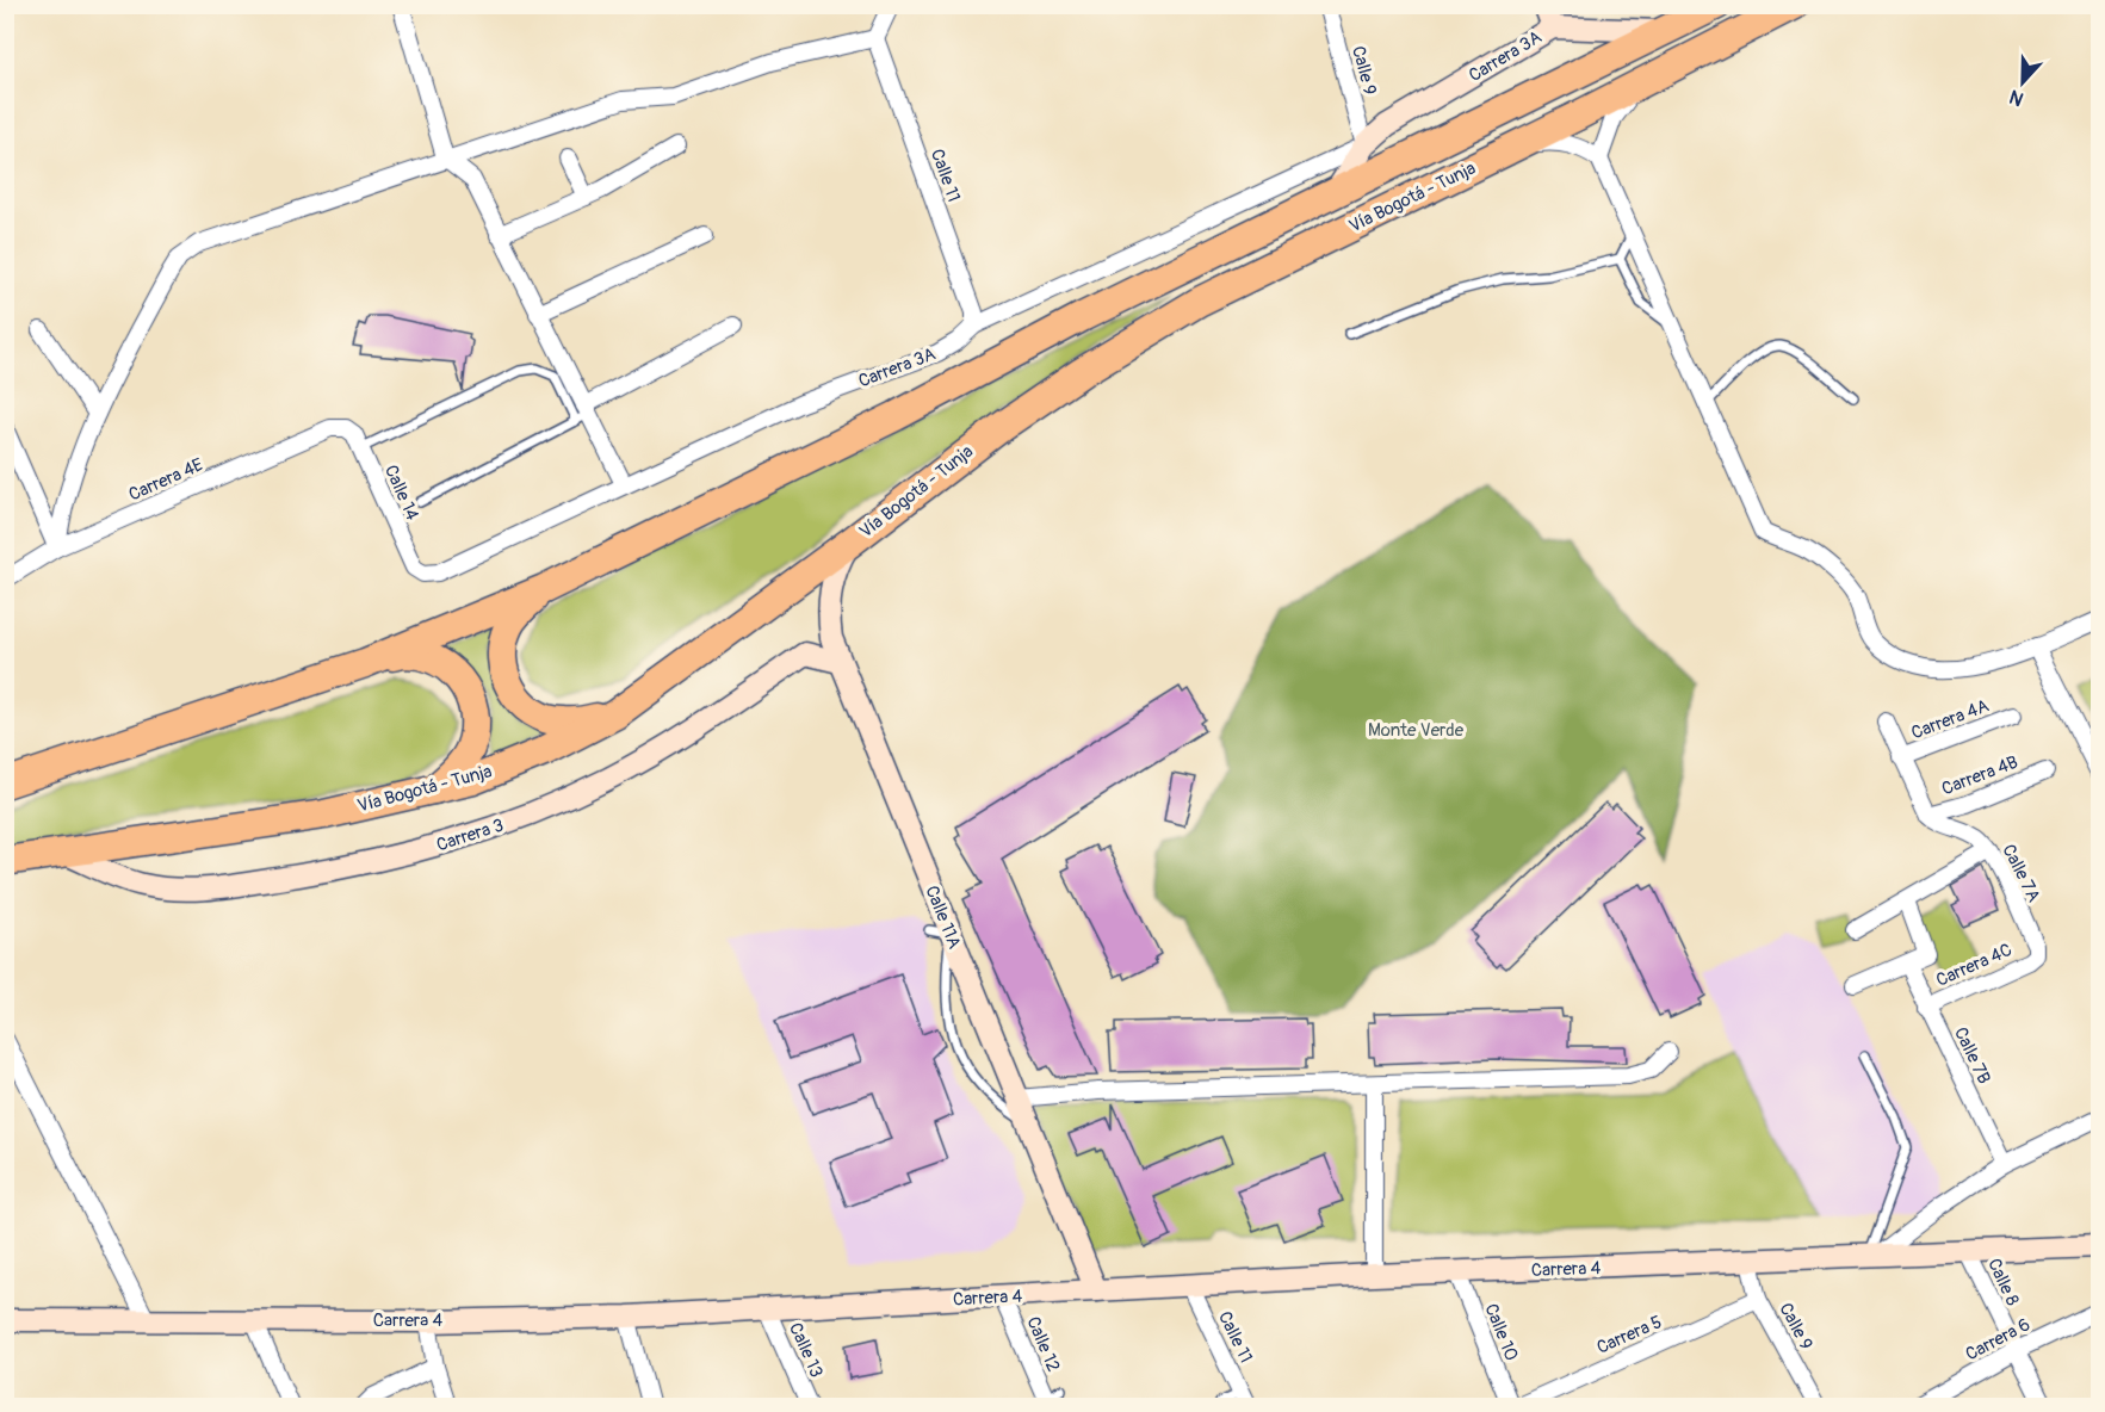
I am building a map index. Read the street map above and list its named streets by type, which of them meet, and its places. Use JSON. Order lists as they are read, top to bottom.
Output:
{
  "streets": {
    "highway": ["Vía Bogotá - Tunja"],
    "main road": [
      "Carrera 3A",
      "Carrera 3",
      "Calle 11A",
      "Carrera 4"
    ],
    "street": [
      "Calle 9",
      "Calle 11",
      "Carrera 4E",
      "Calle 14",
      "Carrera 4A",
      "Carrera 4B",
      "Calle 7A",
      "Carrera 4C",
      "Calle 7B",
      "Calle 8",
      "Calle 10",
      "Carrera 5",
      "Carrera 6",
      "Calle 12",
      "Calle 13"
    ]
  },
  "crossings": [
    ["Carrera 3A", "Calle 9"],
    ["Carrera 3A", "Calle 11"],
    ["Carrera 3A", "Vía Bogotá - Tunja"],
    ["Carrera 3A", "Calle 14"],
    ["Calle 9", "Carrera 4"],
    ["Calle 9", "Carrera 5"],
    ["Calle 11", "Carrera 4"],
    ["Vía Bogotá - Tunja", "Carrera 3"],
    ["Vía Bogotá - Tunja", "Calle 11A"],
    ["Carrera 4E", "Calle 14"],
    ["Carrera 4B", "Calle 7A"],
    ["Carrera 3", "Calle 11A"],
    ["Calle 7A", "Carrera 4C"],
    ["Calle 11A", "Carrera 4"],
    ["Carrera 4C", "Calle 7B"],
    ["Carrera 4", "Calle 8"],
    ["Carrera 4", "Calle 10"],
    ["Carrera 4", "Calle 12"],
    ["Carrera 4", "Calle 13"],
    ["Calle 8", "Carrera 6"],
    ["Calle 10", "Carrera 5"]
  ],
  "parks": ["Monte Verde"],
  "north": "bottom"
}
